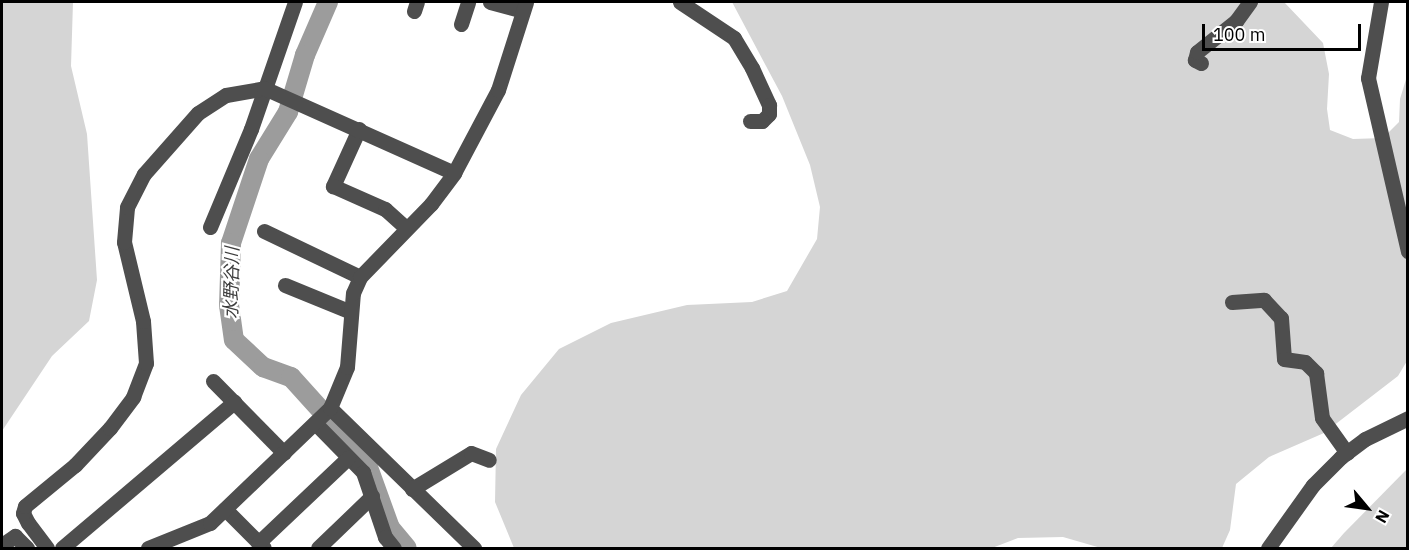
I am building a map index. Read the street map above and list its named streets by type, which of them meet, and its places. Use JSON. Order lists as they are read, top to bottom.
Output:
{
  "water": ["水野谷川"],
  "scale_bar": "100 m",
  "north": "bottom right"
}
